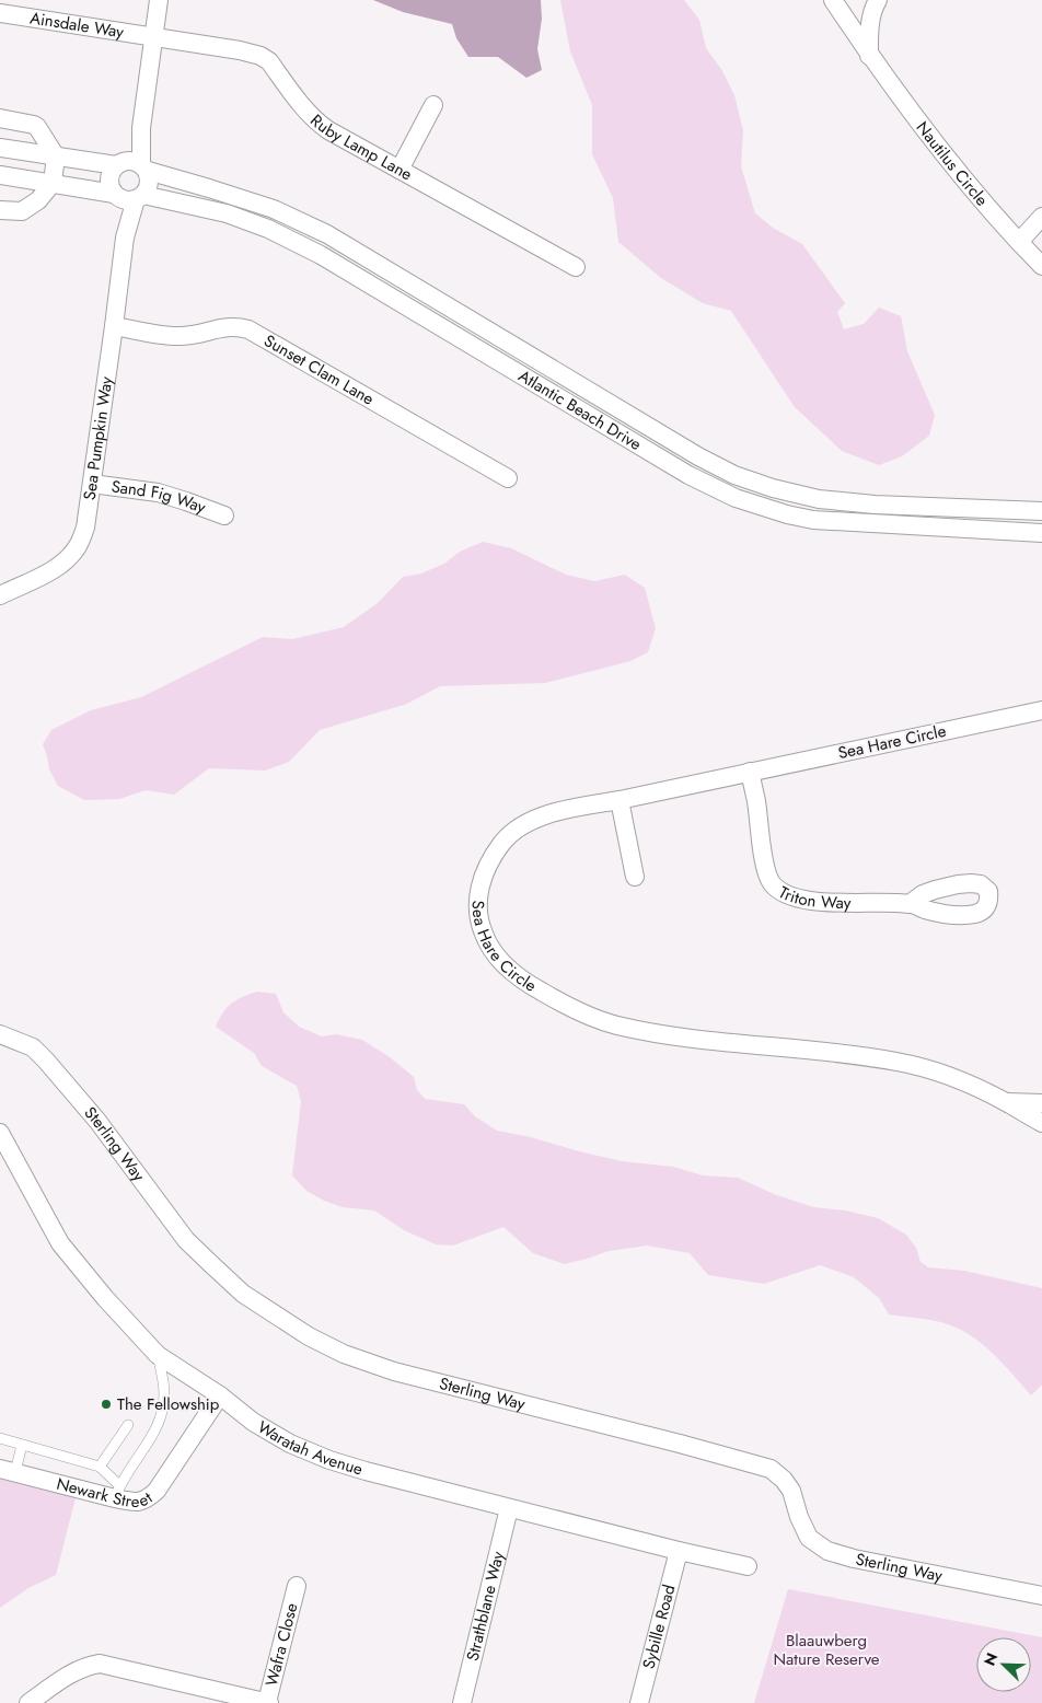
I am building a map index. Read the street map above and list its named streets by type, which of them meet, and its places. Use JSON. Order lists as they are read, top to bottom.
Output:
{
  "streets": {
    "street": [
      "Ainsdale Way",
      "Ruby Lamp Lane",
      "Nautilus Circle",
      "Sunset Clam Lane",
      "Atlantic Beach Drive",
      "Sea Pumpkin Way",
      "Sand Fig Way",
      "Sea Hare Circle",
      "Triton Way",
      "Sterling Way",
      "Waratah Avenue",
      "Newark Street",
      "Strathblane Way",
      "Sybille Road",
      "Wafra Close"
    ]
  },
  "crossings": [
    ["Ainsdale Way", "Ruby Lamp Lane"],
    ["Sunset Clam Lane", "Sea Pumpkin Way"],
    ["Atlantic Beach Drive", "Sea Pumpkin Way"],
    ["Sea Pumpkin Way", "Sand Fig Way"],
    ["Sea Hare Circle", "Triton Way"],
    ["Waratah Avenue", "Newark Street"],
    ["Waratah Avenue", "Strathblane Way"],
    ["Waratah Avenue", "Sybille Road"]
  ],
  "parks": ["Blaauwberg Nature Reserve"],
  "places": ["The Fellowship"],
  "north": "top left"
}
